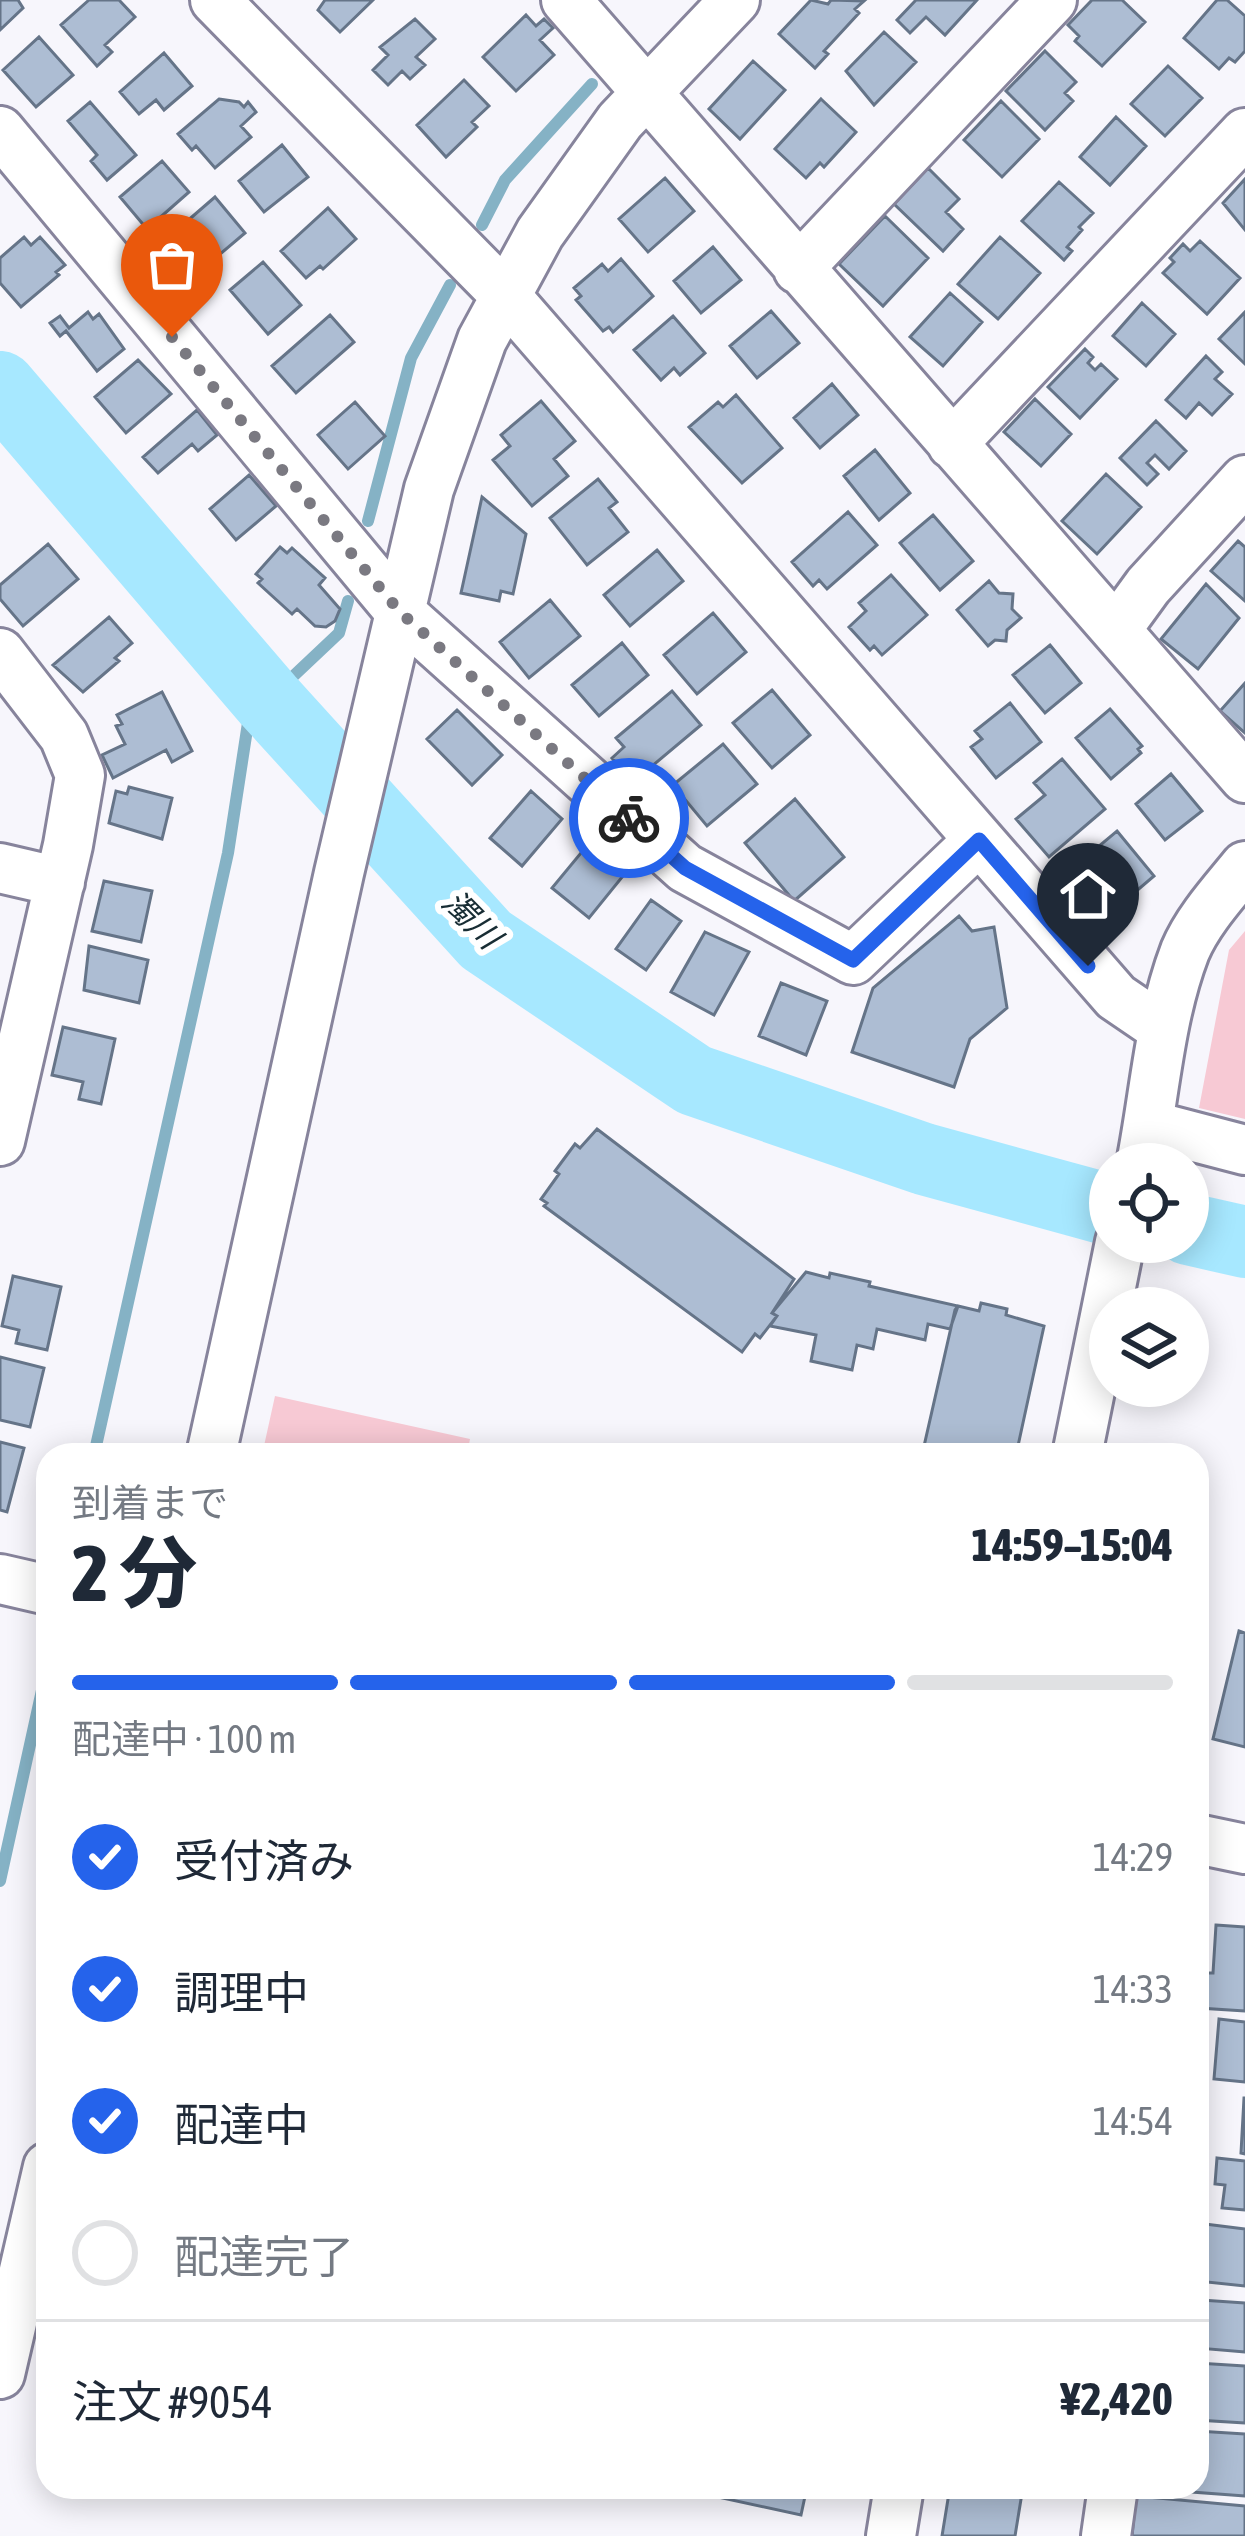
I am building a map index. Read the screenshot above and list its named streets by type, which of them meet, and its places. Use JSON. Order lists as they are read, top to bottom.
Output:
{
  "water": ["濁川"],
  "page": {
    "heading": ["2 分", "到着まで", "14:59–15:04"],
    "panel": ["注文 #9054", "¥2,420"],
    "bar": "配達中 · 100 m",
    "list": [
      ["受付済み", "14:29"],
      ["調理中", "14:33"],
      ["配達中", "14:54"],
      "配達完了"
    ]
  }
}
